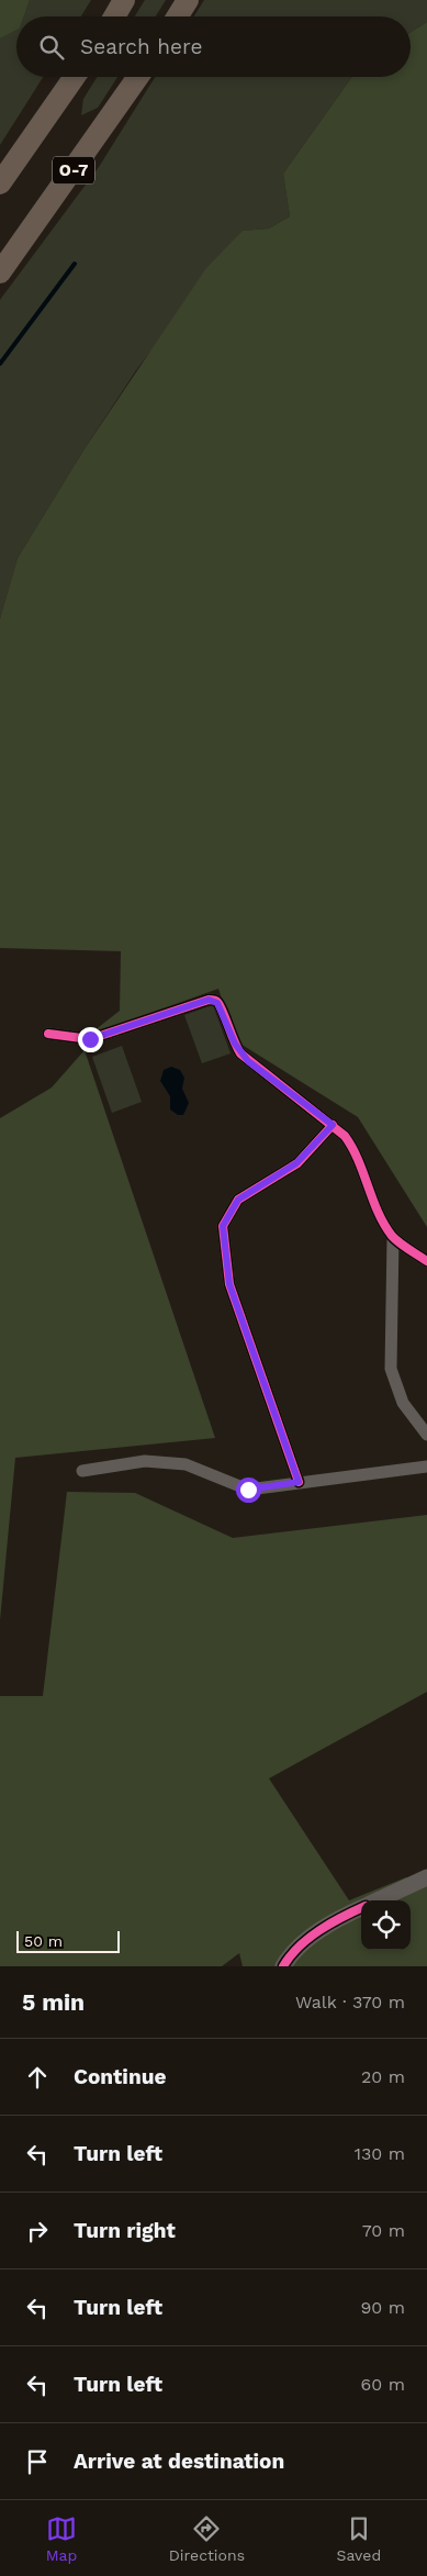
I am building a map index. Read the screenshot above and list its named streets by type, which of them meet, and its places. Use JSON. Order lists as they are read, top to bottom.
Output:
{
  "streets": {
    "highway": ["O-7"]
  },
  "scale_bar": "50 m",
  "page": {
    "search": "Search here",
    "scale": "50 m",
    "heading": ["5 min", "Walk · 370 m"],
    "list": [
      ["Continue", "20 m"],
      ["Turn left", "130 m"],
      ["Turn right", "70 m"],
      ["Turn left", "90 m"],
      ["Turn left", "60 m"],
      "Arrive at destination"
    ],
    "nav": ["Map", "Directions", "Saved"]
  }
}
